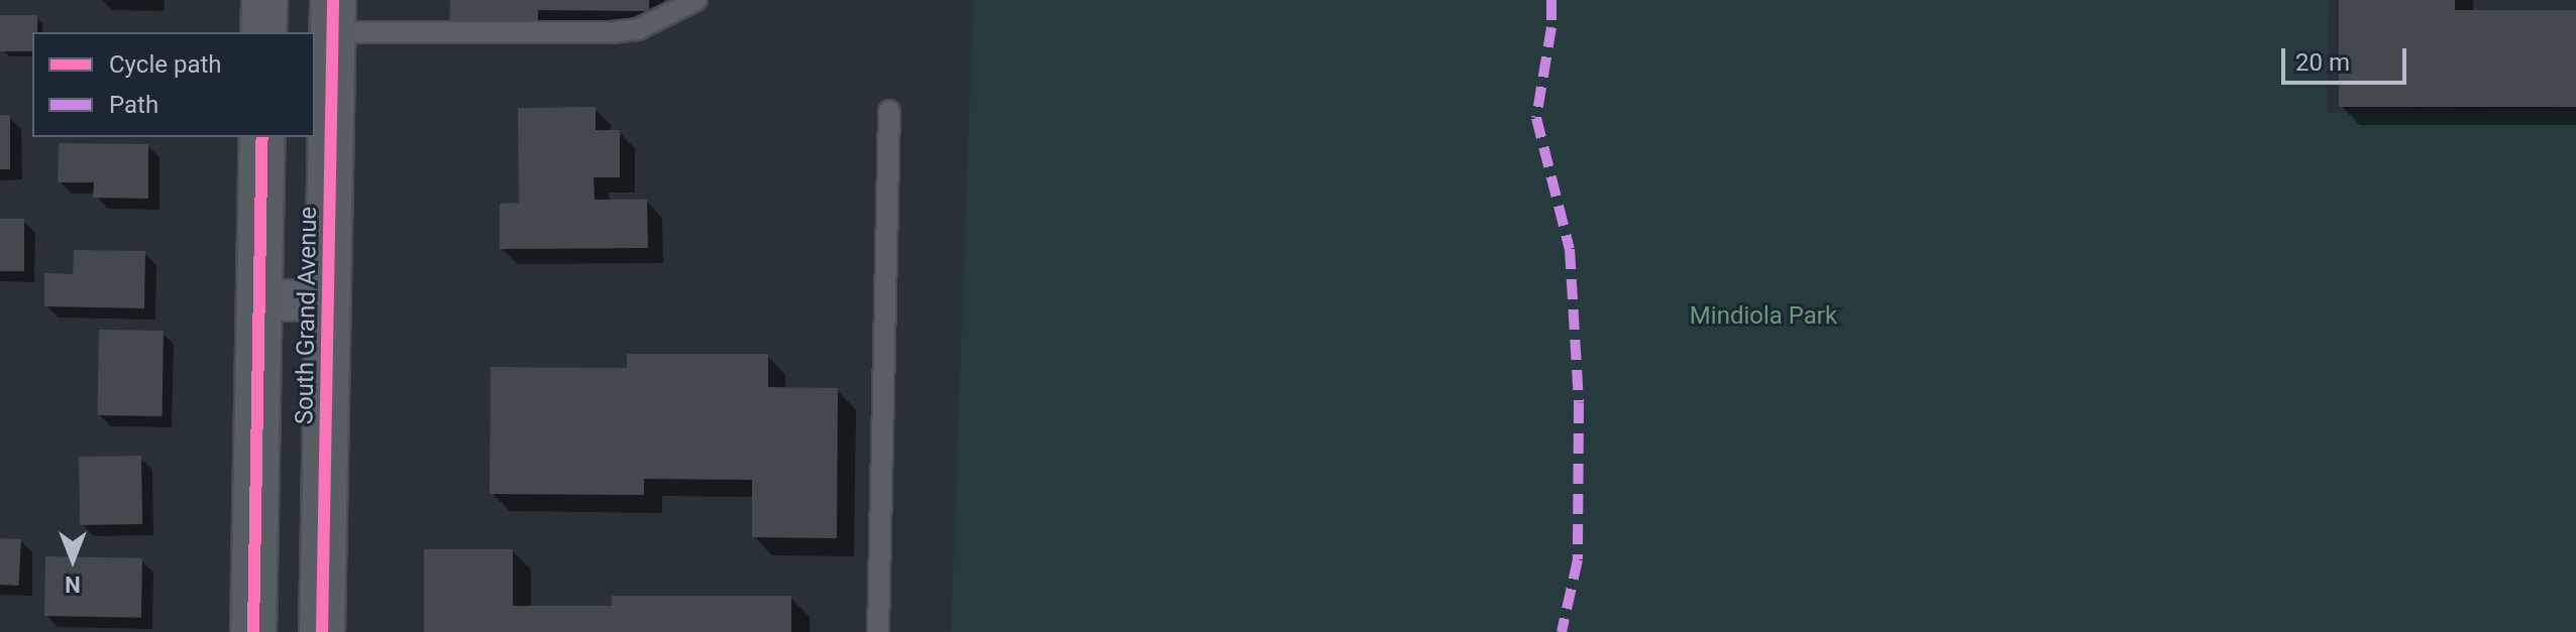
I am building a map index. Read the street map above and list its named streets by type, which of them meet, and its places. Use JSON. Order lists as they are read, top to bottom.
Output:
{
  "streets": {
    "street": ["South Grand Avenue"]
  },
  "parks": ["Mindiola Park"],
  "legend": ["Cycle path", "Path"],
  "scale_bar": "20 m",
  "north": "bottom"
}
